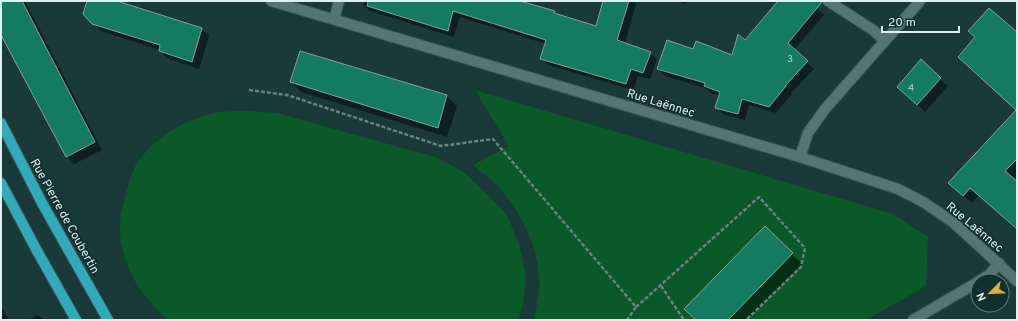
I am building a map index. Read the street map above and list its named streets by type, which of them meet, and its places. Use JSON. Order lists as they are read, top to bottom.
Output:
{
  "streets": {
    "main road": ["Rue Pierre de Coubertin"],
    "street": ["Rue Laënnec"]
  },
  "house_numbers": ["3", "4"],
  "scale_bar": "20 m",
  "north": "bottom left"
}
